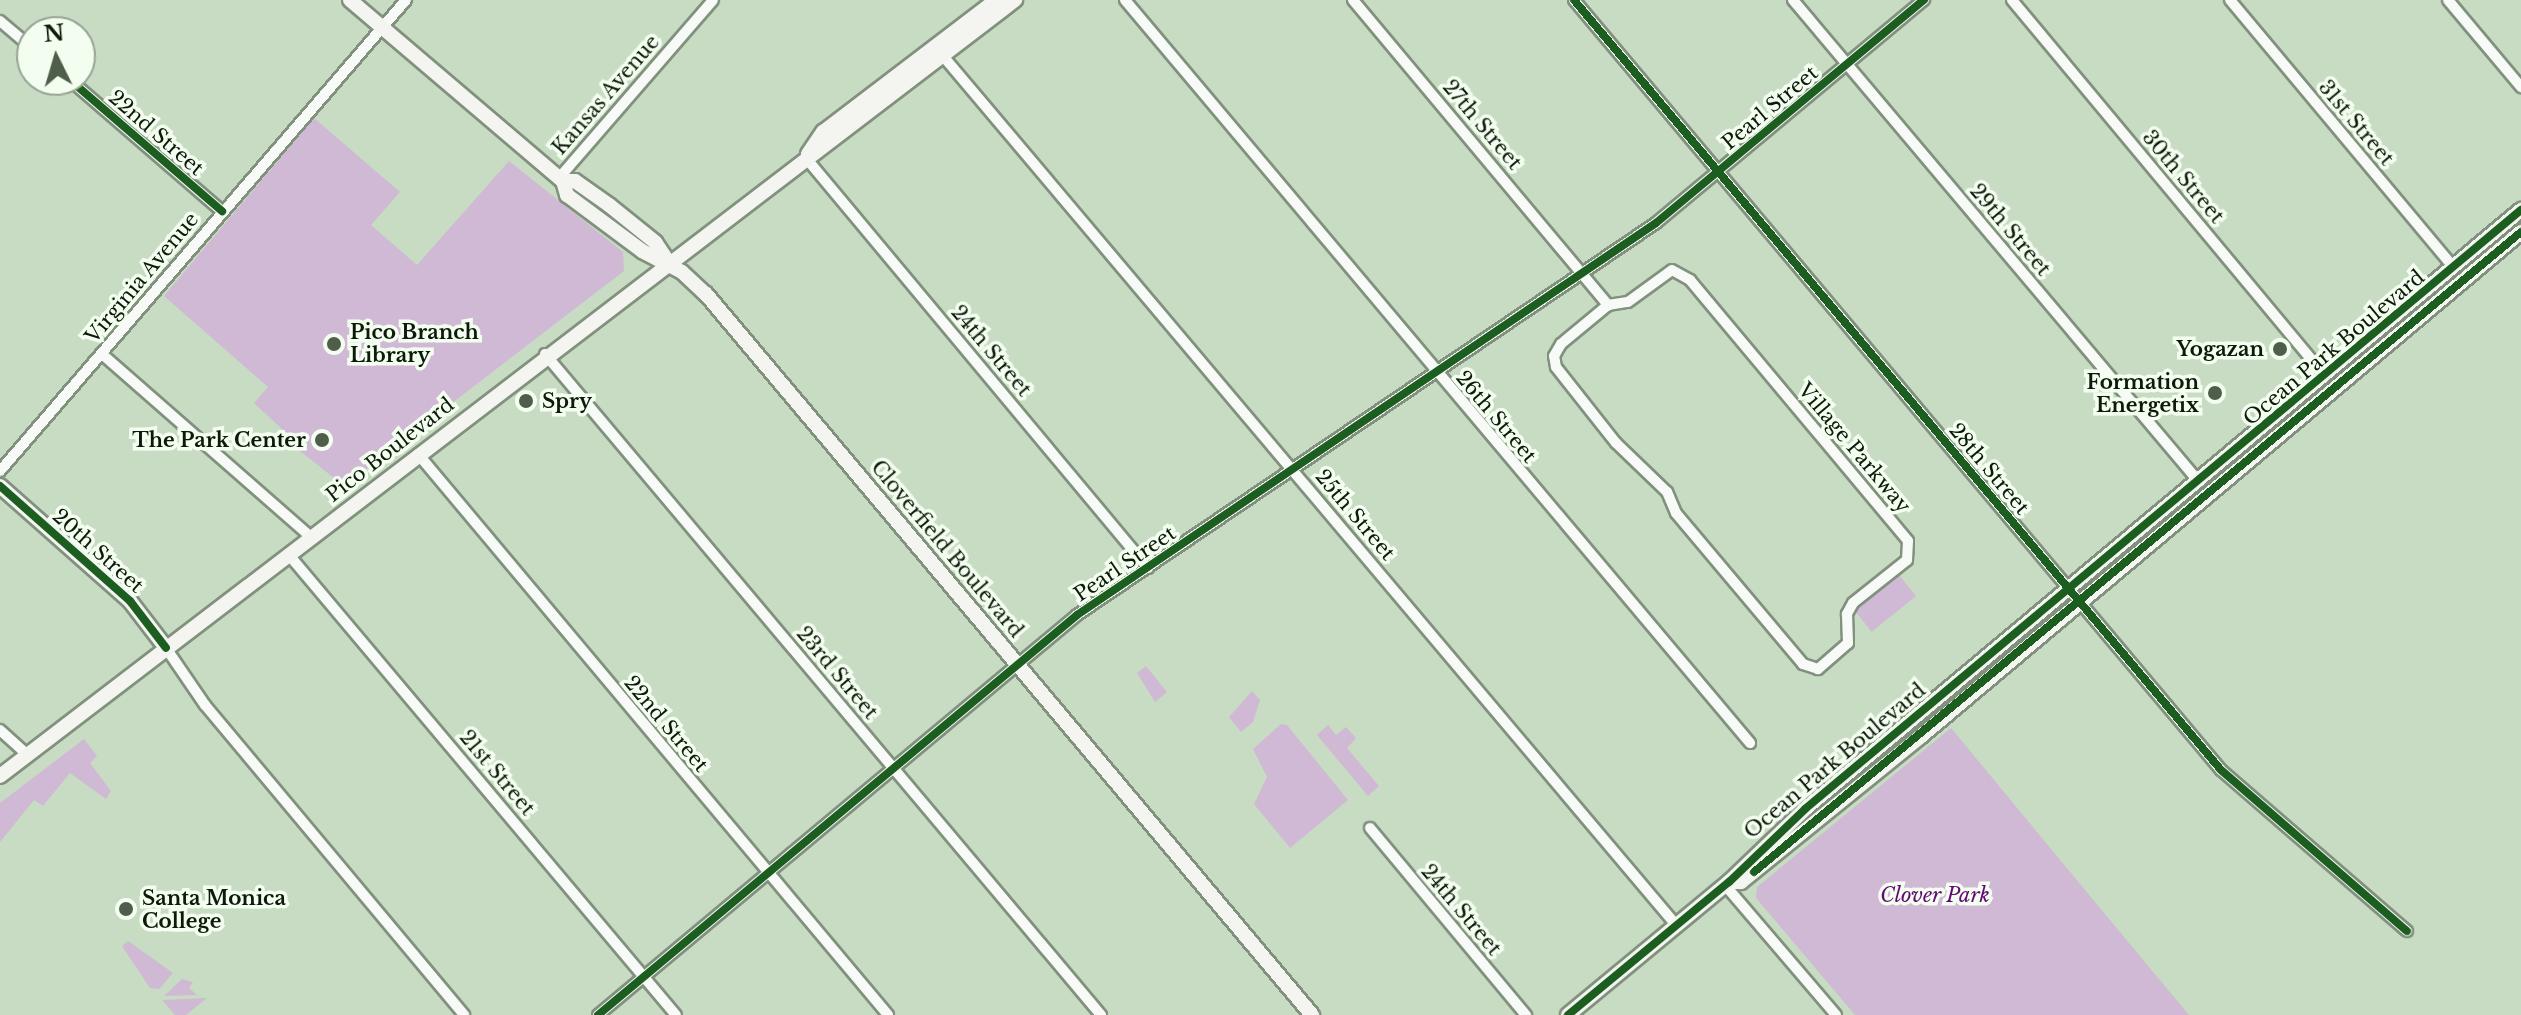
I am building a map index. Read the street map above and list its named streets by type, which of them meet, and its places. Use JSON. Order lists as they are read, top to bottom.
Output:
{
  "streets": {
    "street": [
      "Kansas Avenue",
      "Pearl Street",
      "31st Street",
      "27th Street",
      "22nd Street",
      "30th Street",
      "29th Street",
      "Virginia Avenue",
      "Ocean Park Boulevard",
      "24th Street",
      "26th Street",
      "Village Parkway",
      "Pico Boulevard",
      "28th Street",
      "25th Street",
      "Cloverfield Boulevard",
      "20th Street",
      "23rd Street",
      "21st Street"
    ]
  },
  "crossings": [
    ["Kansas Avenue", "Cloverfield Boulevard"],
    ["Pearl Street", "27th Street"],
    ["Pearl Street", "22nd Street"],
    ["Pearl Street", "29th Street"],
    ["Pearl Street", "24th Street"],
    ["Pearl Street", "26th Street"],
    ["Pearl Street", "28th Street"],
    ["Pearl Street", "25th Street"],
    ["Pearl Street", "Cloverfield Boulevard"],
    ["Pearl Street", "23rd Street"],
    ["Pearl Street", "21st Street"],
    ["31st Street", "Ocean Park Boulevard"],
    ["27th Street", "Village Parkway"],
    ["22nd Street", "Virginia Avenue"],
    ["22nd Street", "Pico Boulevard"],
    ["30th Street", "Ocean Park Boulevard"],
    ["29th Street", "Ocean Park Boulevard"],
    ["Virginia Avenue", "Cloverfield Boulevard"],
    ["Ocean Park Boulevard", "28th Street"],
    ["Ocean Park Boulevard", "25th Street"],
    ["24th Street", "Pico Boulevard"],
    ["Pico Boulevard", "25th Street"],
    ["Pico Boulevard", "Cloverfield Boulevard"],
    ["Pico Boulevard", "20th Street"],
    ["Pico Boulevard", "23rd Street"],
    ["Pico Boulevard", "21st Street"]
  ],
  "parks": ["Clover Park"],
  "places": [
    "Pico Branch Library",
    "Yogazan",
    "Formation Energetix",
    "Spry",
    "The Park Center",
    "Santa Monica College"
  ],
  "north": "top"
}
